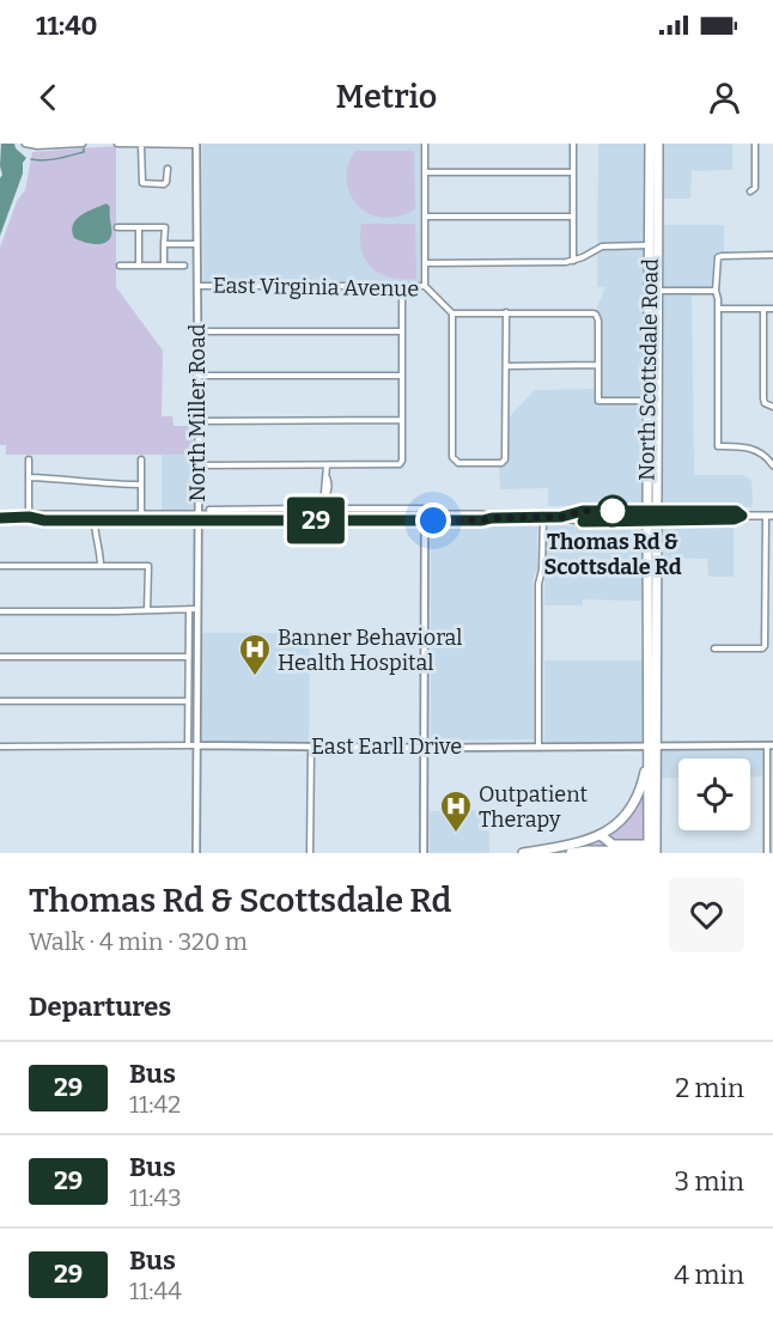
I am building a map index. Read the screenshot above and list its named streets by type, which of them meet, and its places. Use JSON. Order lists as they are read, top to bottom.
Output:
{
  "streets": {
    "main road": ["North Scottsdale Road"],
    "street": ["East Virginia Avenue", "North Miller Road", "East Earll Drive"]
  },
  "crossings": [
    ["East Virginia Avenue", "North Miller Road"],
    ["North Scottsdale Road", "East Earll Drive"],
    ["North Miller Road", "East Earll Drive"]
  ],
  "places": {
    "other": ["Thomas Rd & Scottsdale Rd"],
    "hospital": ["Banner Behavioral Health Hospital", "Outpatient Therapy"]
  },
  "lines": ["bus line 29"],
  "page": {
    "status": "11:40",
    "header": "Metrio",
    "on_map": "29",
    "heading": [
      ["Thomas Rd & Scottsdale Rd", "Walk · 4 min · 320 m"],
      "Departures"
    ],
    "list": [
      {
        "mark": "29",
        "name": "Bus",
        "note": "11:42",
        "value": "2 min"
      },
      {
        "mark": "29",
        "name": "Bus",
        "note": "11:43",
        "value": "3 min"
      },
      {
        "mark": "29",
        "name": "Bus",
        "note": "11:44",
        "value": "4 min"
      }
    ]
  }
}
